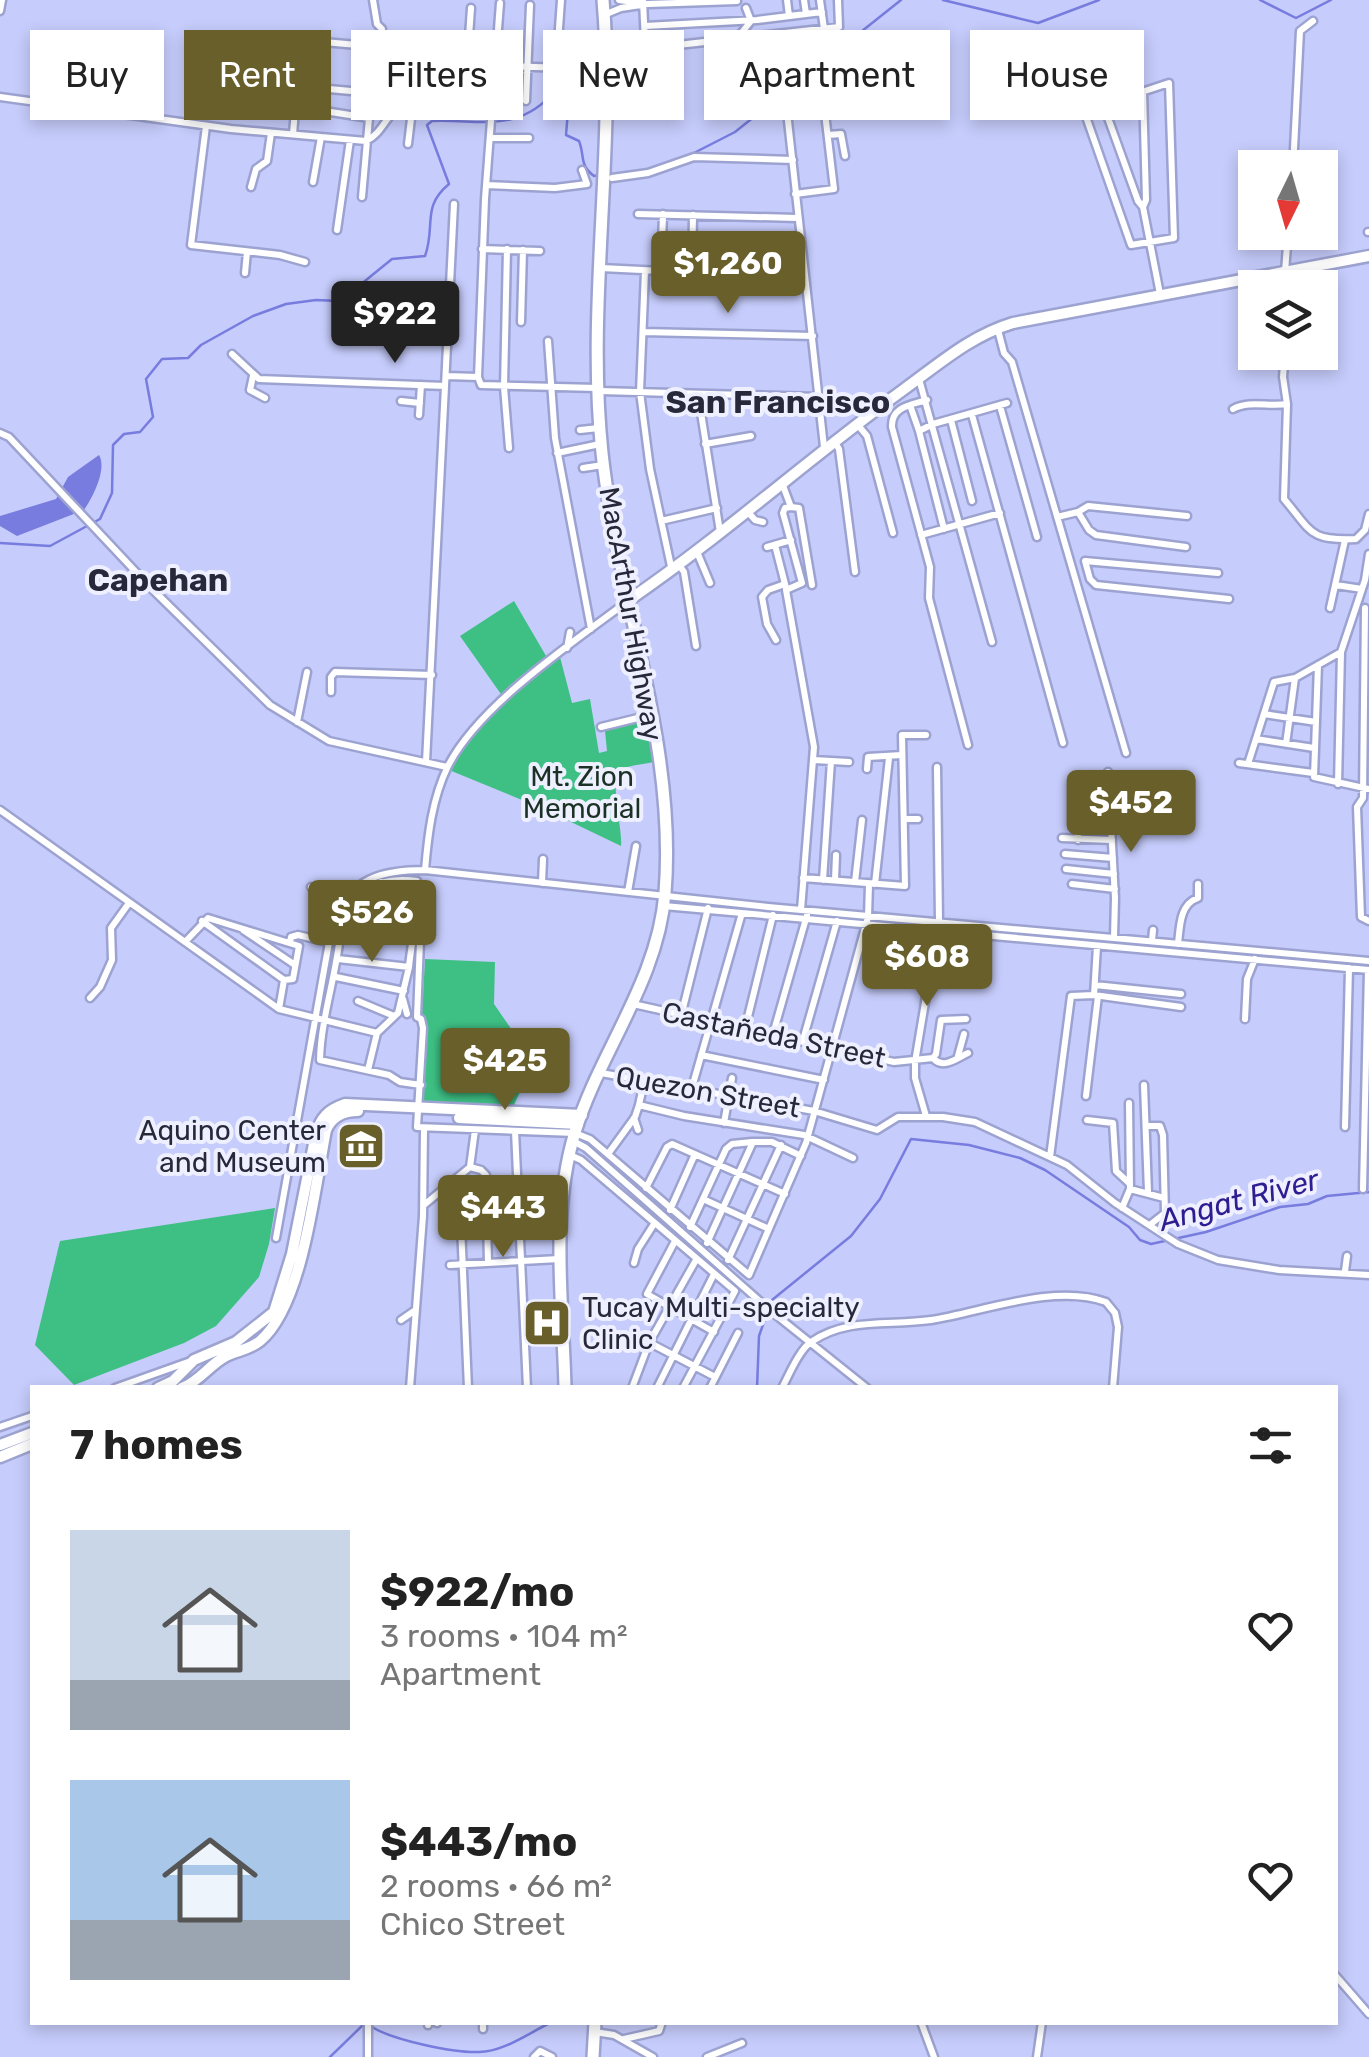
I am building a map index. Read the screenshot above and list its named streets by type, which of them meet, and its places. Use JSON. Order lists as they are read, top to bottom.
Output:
{
  "streets": {
    "highway": ["MacArthur Highway"],
    "street": ["Castañeda Street", "Quezon Street"]
  },
  "crossings": [
    ["MacArthur Highway", "Castañeda Street"],
    ["MacArthur Highway", "Quezon Street"]
  ],
  "districts": ["San Francisco", "Capehan"],
  "water": ["Angat River"],
  "parks": ["Mt. Zion Memorial"],
  "places": {
    "museum": ["Aquino Center and Museum"],
    "hospital": ["Tucay Multi-specialty Clinic"]
  },
  "north": "bottom",
  "page": {
    "chip": [
      "Buy",
      "Rent",
      "Filters",
      "New",
      "Apartment",
      "House"
    ],
    "price": [
      "$1,260",
      "$922",
      "$452",
      "$526",
      "$608",
      "$425",
      "$443"
    ],
    "heading": "7 homes",
    "list": [
      {
        "name": "$922/mo",
        "note": "3 rooms · 104 m² · Apartment"
      },
      {
        "name": "$443/mo",
        "note": "2 rooms · 66 m² · Chico Street"
      }
    ]
  }
}
